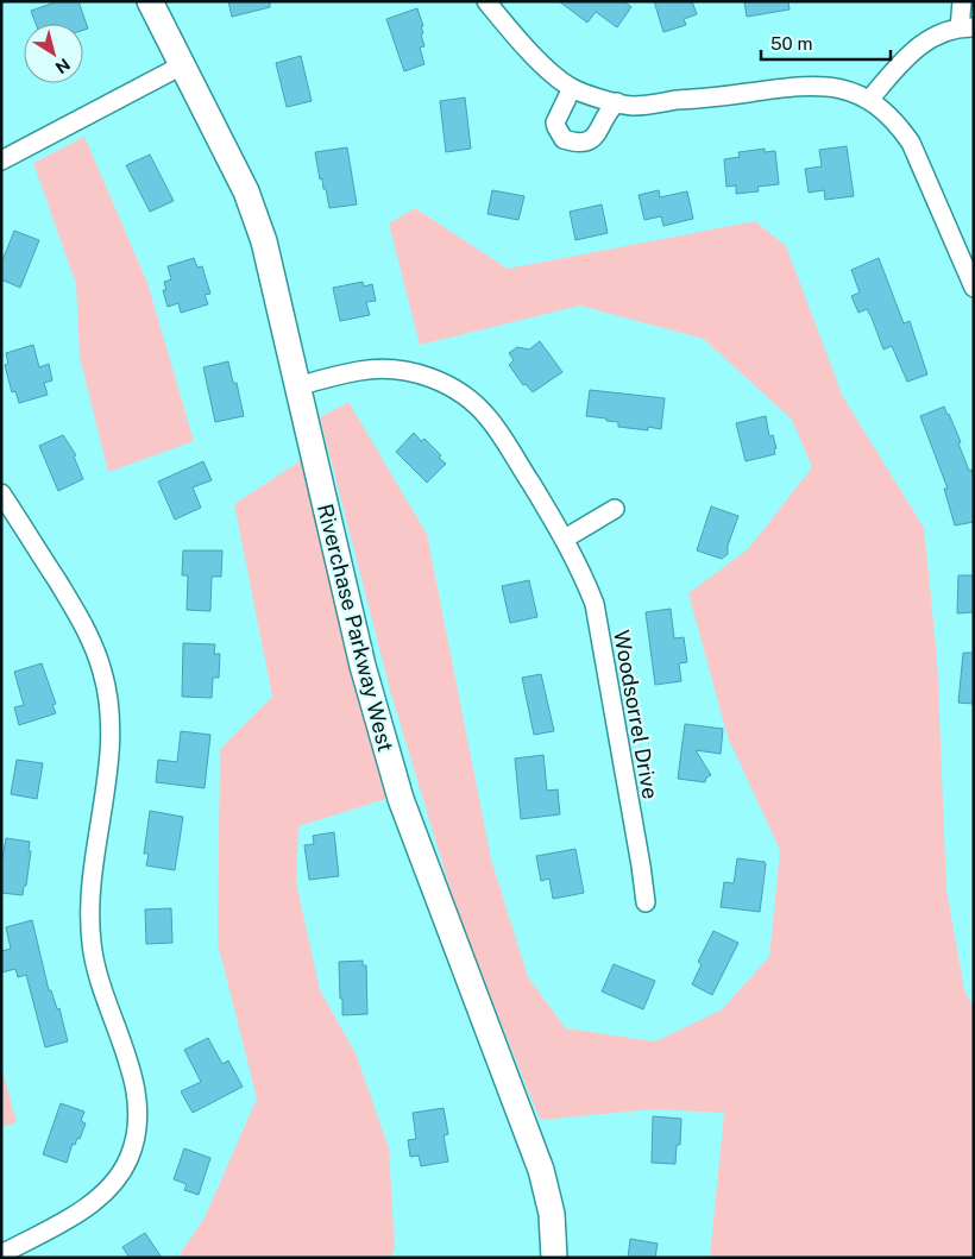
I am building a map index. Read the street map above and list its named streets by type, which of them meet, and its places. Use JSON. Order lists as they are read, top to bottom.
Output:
{
  "streets": {
    "street": ["Riverchase Parkway West", "Woodsorrel Drive"]
  },
  "crossings": [
    ["Riverchase Parkway West", "Woodsorrel Drive"]
  ],
  "scale_bar": "50 m",
  "north": "bottom right"
}
